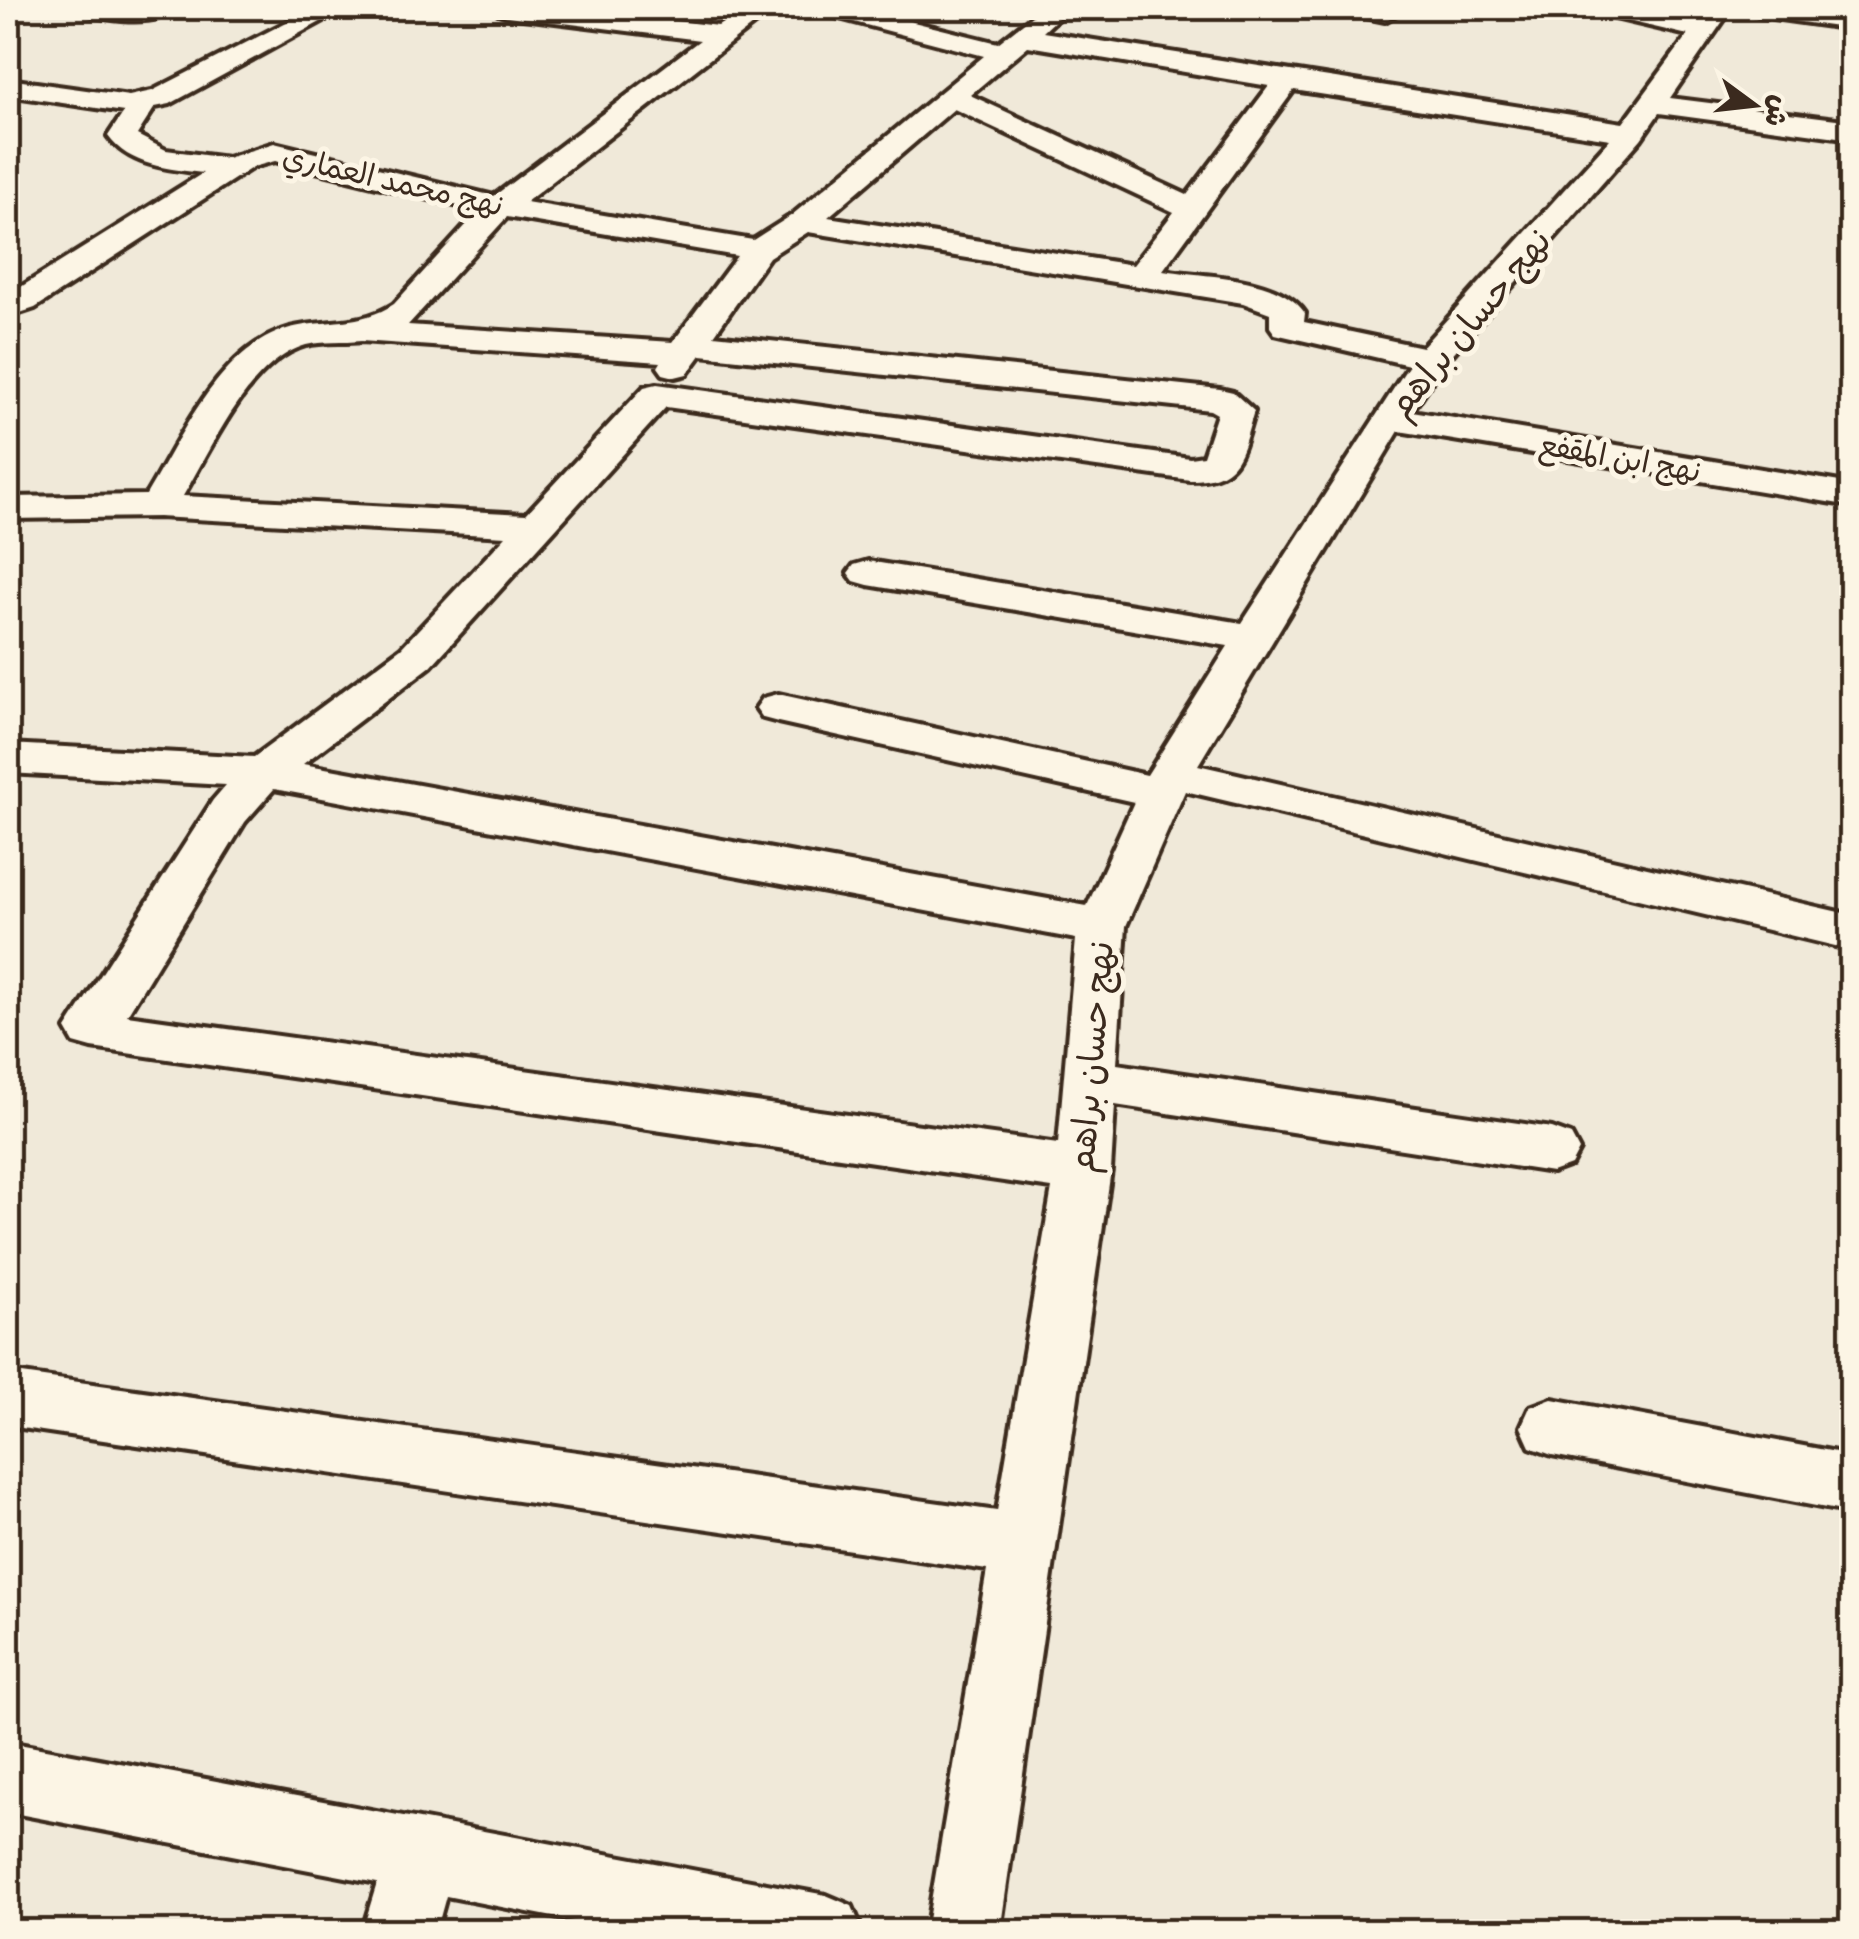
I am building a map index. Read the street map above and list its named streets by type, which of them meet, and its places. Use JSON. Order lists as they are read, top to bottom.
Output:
{
  "streets": {
    "street": ["نهج محمد العماري", "نهج حسان براهم", "نهج ابن المقفع"]
  },
  "crossings": [
    ["نهج حسان براهم", "نهج ابن المقفع"]
  ],
  "north": "right"
}
